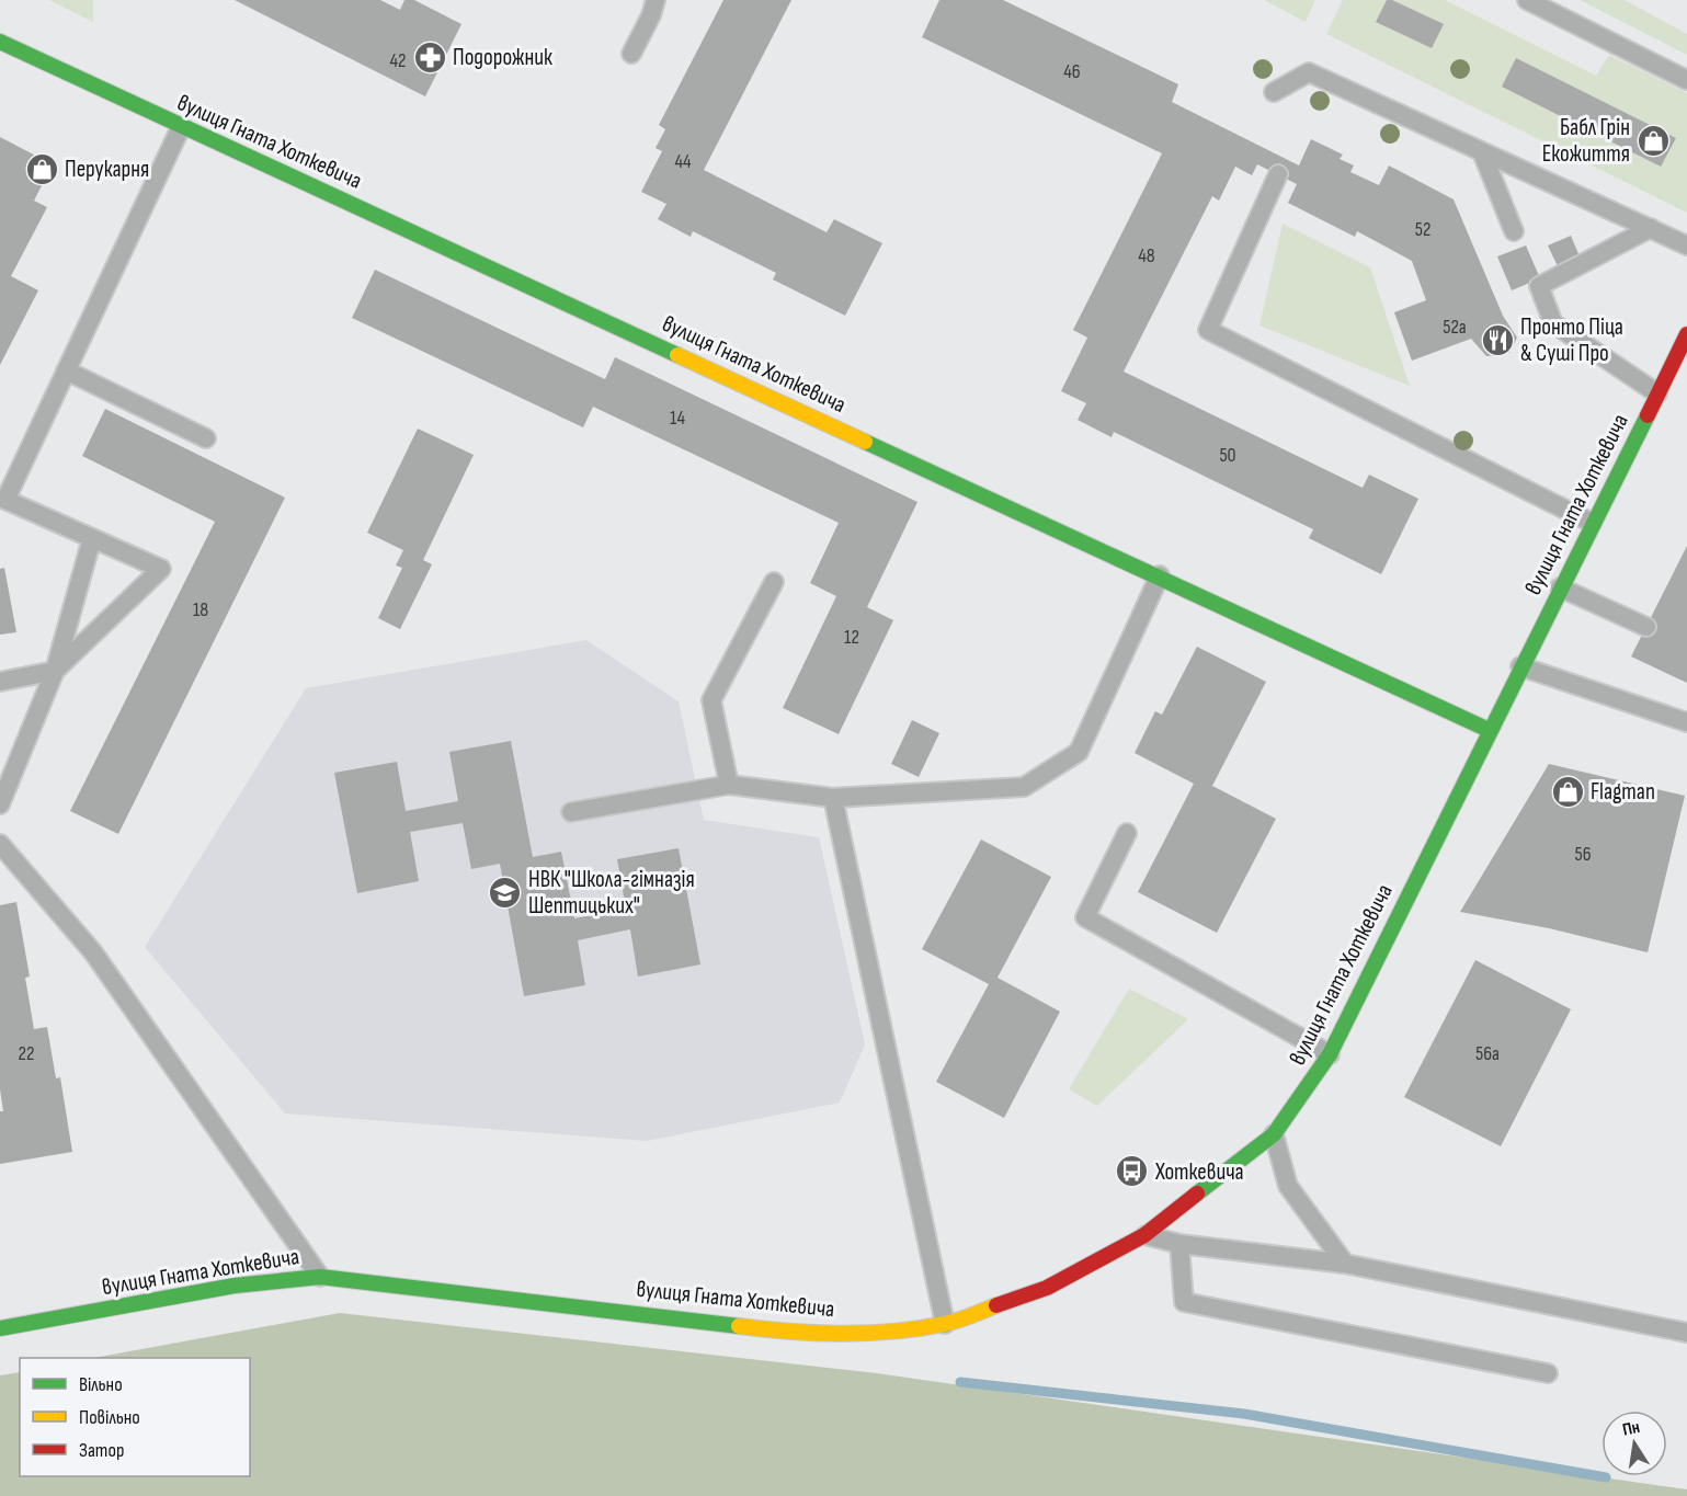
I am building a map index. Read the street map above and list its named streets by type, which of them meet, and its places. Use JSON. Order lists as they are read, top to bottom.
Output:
{
  "streets": {
    "street": ["вулиця Гната Хоткевича"]
  },
  "places": {
    "pharmacy": ["Подорожник"],
    "shop": ["Бабл Грін Eкожиття", "Перукарня", "Flagman"],
    "restaurant": ["Пронто Піца & Суші Про"],
    "school or university": ["НВК \"Школа-гімназія Шептицьких\""],
    "bus stop": ["Хоткевича"]
  },
  "house_numbers": [
    "42",
    "46",
    "44",
    "52",
    "48",
    "52а",
    "14",
    "50",
    "18",
    "12",
    "56",
    "22",
    "56а"
  ],
  "legend": ["Вільно", "Повільно", "Затор"],
  "north": "top"
}
